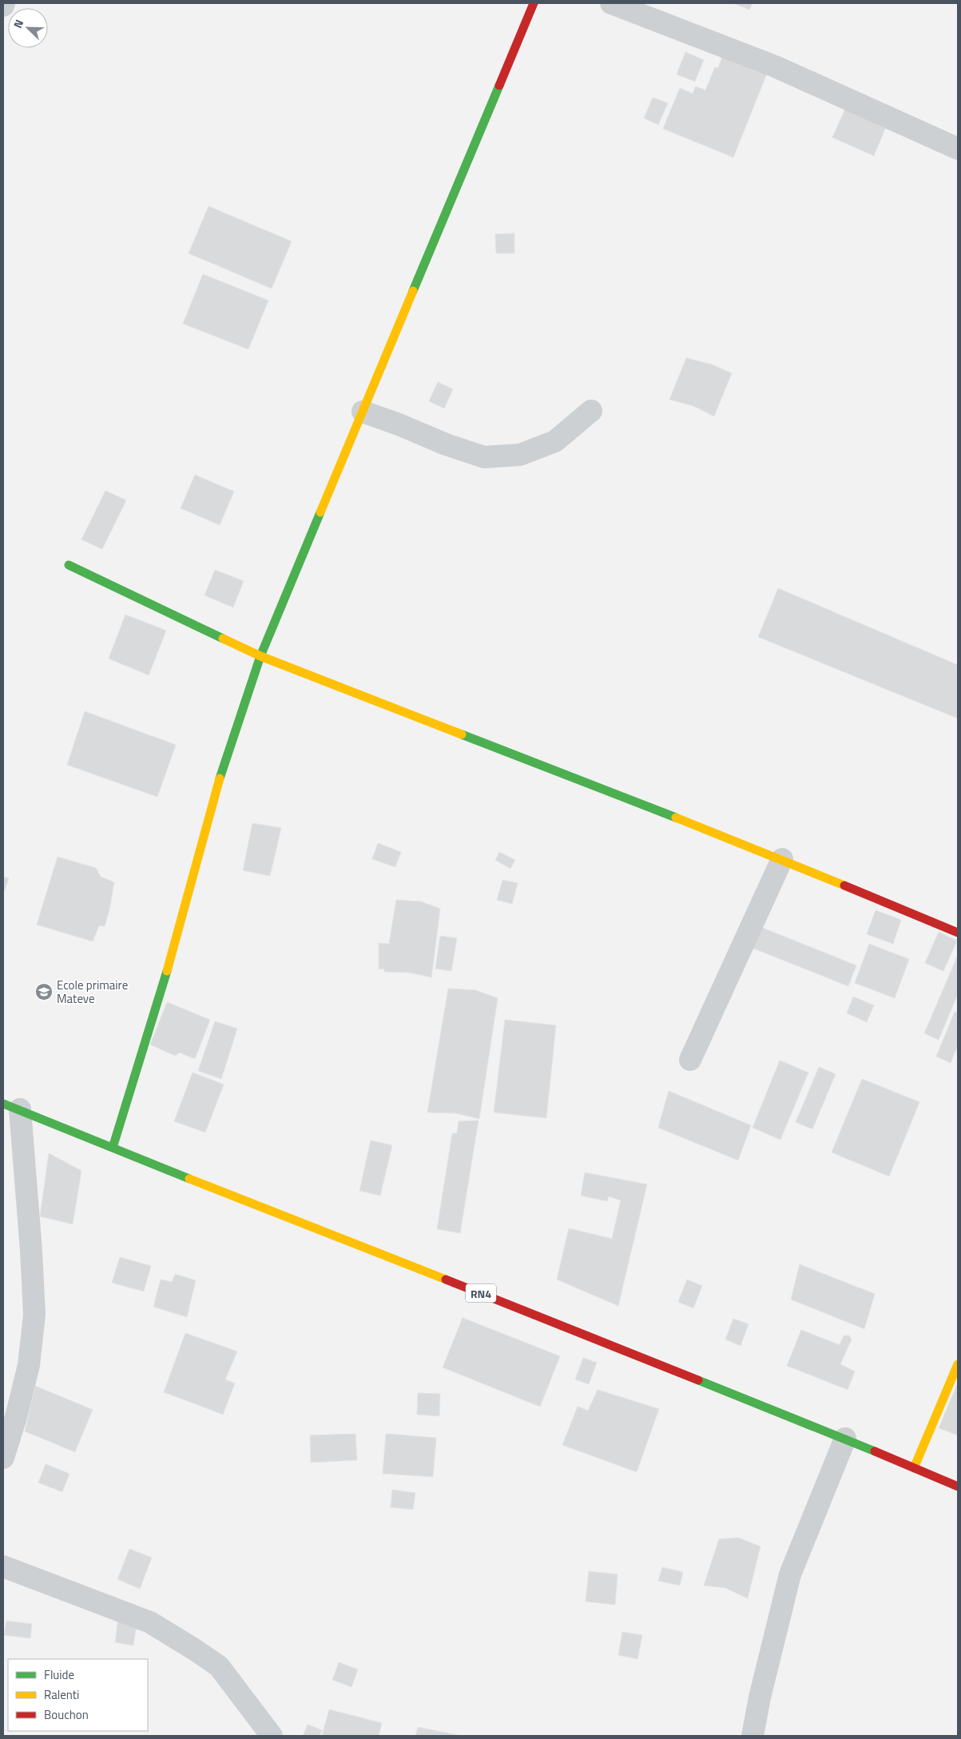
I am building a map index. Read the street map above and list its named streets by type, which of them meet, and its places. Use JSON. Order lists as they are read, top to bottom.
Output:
{
  "streets": {
    "main road": ["RN4"]
  },
  "places": {
    "school or university": ["Ecole primaire Mateve"]
  },
  "legend": ["Fluide", "Ralenti", "Bouchon"],
  "north": "top left"
}
